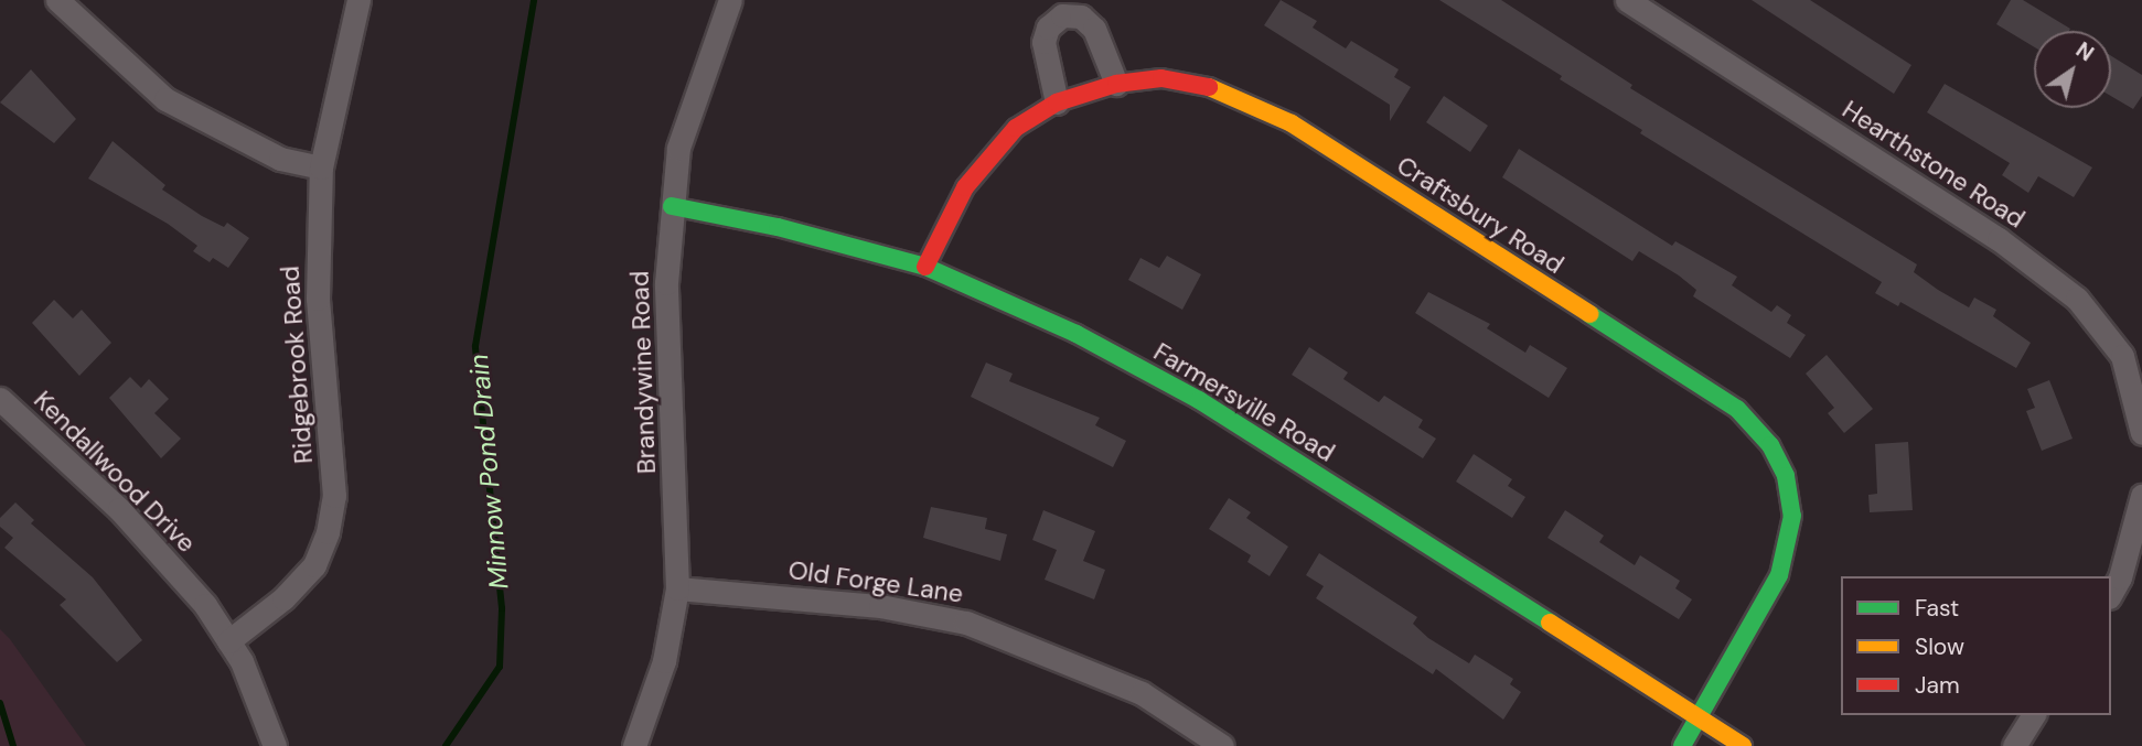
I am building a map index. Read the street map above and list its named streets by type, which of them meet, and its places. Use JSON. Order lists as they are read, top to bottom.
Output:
{
  "streets": {
    "street": [
      "Hearthstone Road",
      "Craftsbury Road",
      "Ridgebrook Road",
      "Brandywine Road",
      "Farmersville Road",
      "Kendallwood Drive",
      "Old Forge Lane"
    ]
  },
  "crossings": [
    ["Craftsbury Road", "Farmersville Road"],
    ["Ridgebrook Road", "Kendallwood Drive"],
    ["Brandywine Road", "Farmersville Road"],
    ["Brandywine Road", "Old Forge Lane"]
  ],
  "water": ["Minnow Pond Drain"],
  "legend": ["Fast", "Slow", "Jam"],
  "north": "top right"
}
